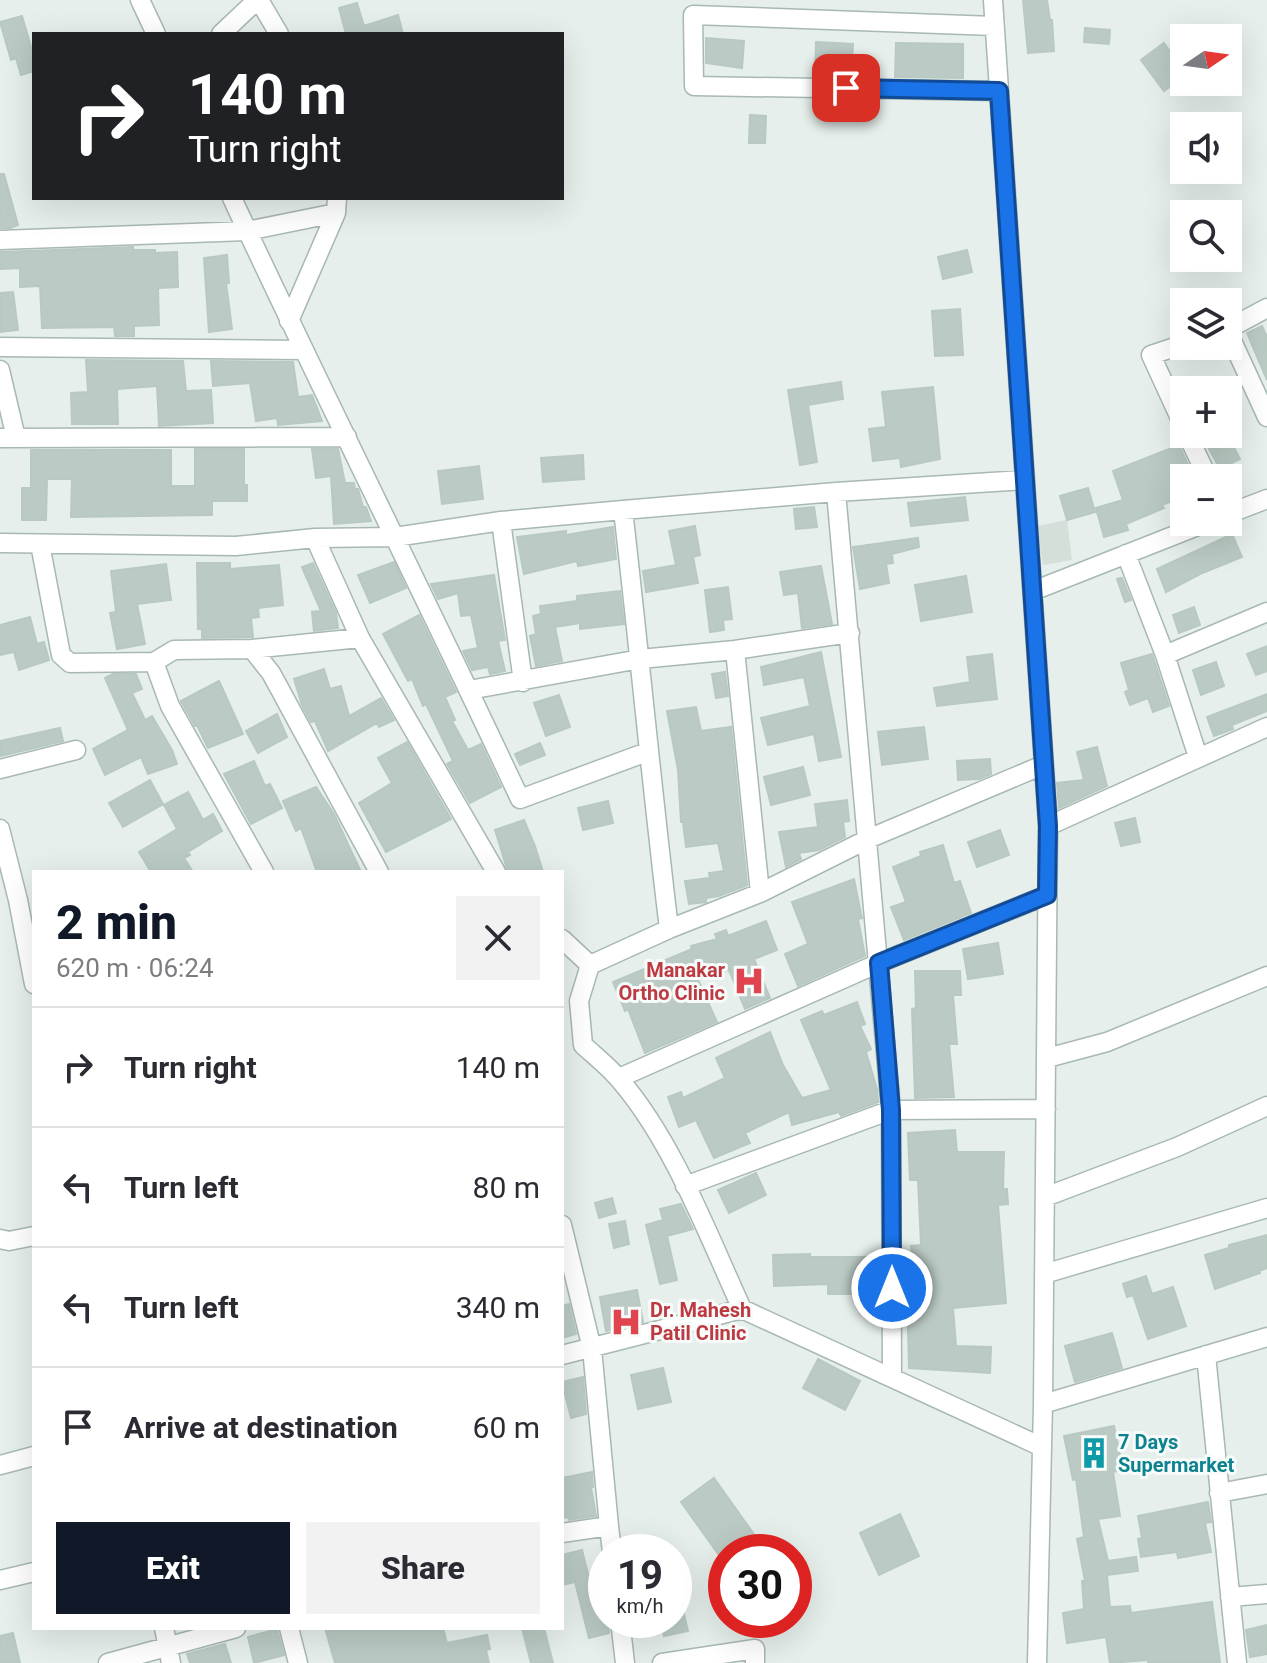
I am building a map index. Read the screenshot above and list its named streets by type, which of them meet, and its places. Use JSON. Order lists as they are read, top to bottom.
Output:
{
  "places": {
    "hospital": ["Manakar Ortho Clinic", "Dr. Mahesh Patil Clinic"],
    "building": ["7 Days Supermarket"]
  },
  "north": "right",
  "page": {
    "map_buttons": ["+", "−"],
    "turn": ["140 m", "Turn right"],
    "heading": ["2 min", "620 m · 06:24"],
    "list": [
      {
        "name": "Turn right",
        "value": "140 m"
      },
      {
        "name": "Turn left",
        "value": "80 m"
      },
      {
        "name": "Turn left",
        "value": "340 m"
      },
      {
        "name": "Arrive at destination",
        "value": "60 m"
      }
    ],
    "buttons": ["Exit", "Share"],
    "speed": "19 km/h",
    "limit": "30"
  }
}
